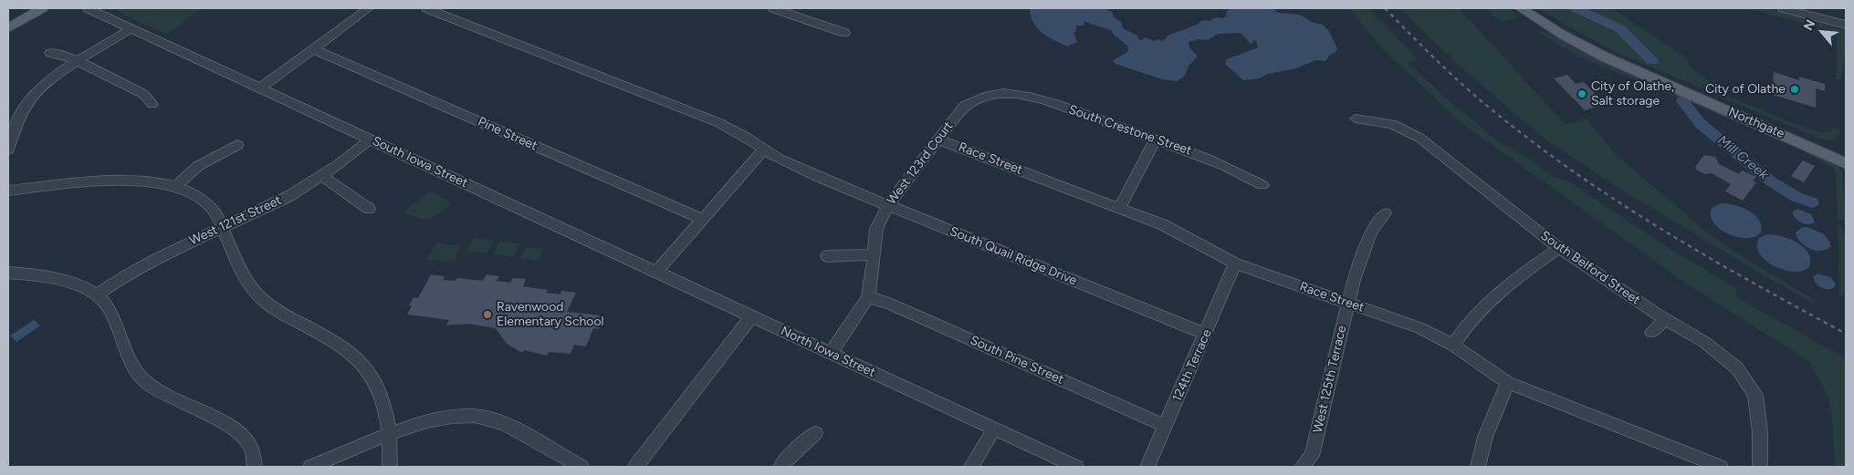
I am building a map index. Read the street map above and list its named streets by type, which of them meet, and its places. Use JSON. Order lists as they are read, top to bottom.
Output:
{
  "streets": {
    "main road": ["Northgate"],
    "street": [
      "South Crestone Street",
      "Pine Street",
      "Race Street",
      "South Iowa Street",
      "West 123rd Court",
      "West 121st Street",
      "South Quail Ridge Drive",
      "South Belford Street",
      "North Iowa Street",
      "South Pine Street",
      "124th Terrace",
      "West 125th Terrace"
    ]
  },
  "crossings": [
    ["South Crestone Street", "West 123rd Court"],
    ["Race Street", "West 123rd Court"],
    ["Race Street", "124th Terrace"],
    ["Race Street", "West 125th Terrace"],
    ["South Iowa Street", "West 121st Street"],
    ["South Iowa Street", "North Iowa Street"],
    ["West 123rd Court", "South Quail Ridge Drive"],
    ["West 123rd Court", "North Iowa Street"],
    ["West 123rd Court", "South Pine Street"],
    ["South Quail Ridge Drive", "124th Terrace"],
    ["South Pine Street", "124th Terrace"]
  ],
  "water": ["Mill Creek"],
  "places": ["City of Olathe", "City of Olathe, Salt storage", "Ravenwood Elementary School"],
  "north": "top left"
}
